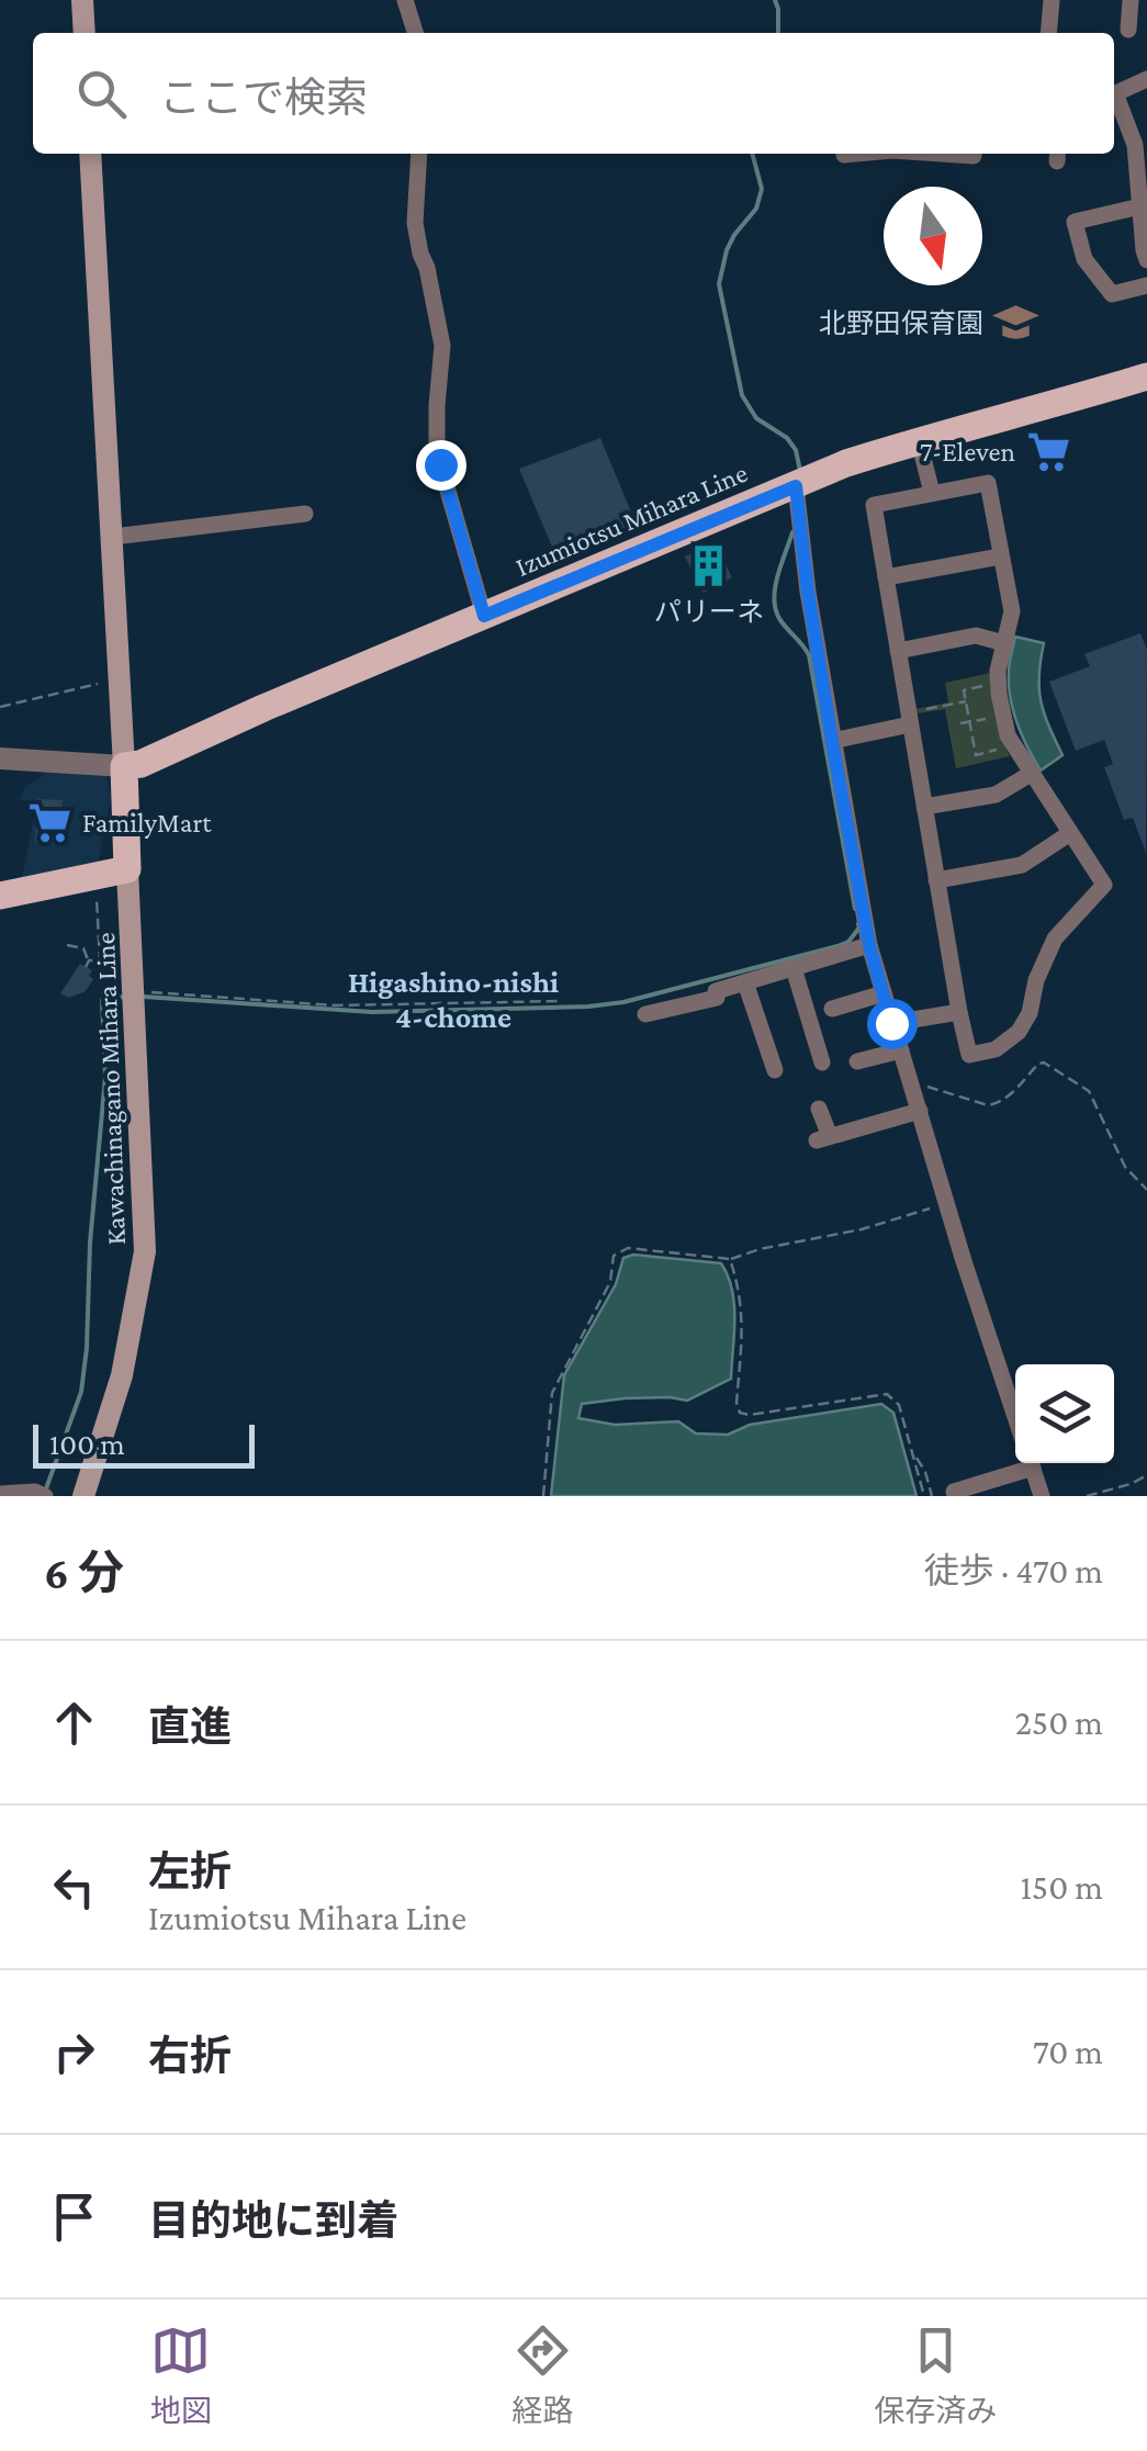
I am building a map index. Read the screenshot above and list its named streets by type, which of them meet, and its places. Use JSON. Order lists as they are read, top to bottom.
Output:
{
  "streets": {
    "main road": ["Izumiotsu Mihara Line", "Kawachinagano Mihara Line"]
  },
  "districts": ["Higashino-nishi 4-chome"],
  "places": {
    "school or university": ["北野田保育園"],
    "supermarket": ["7-Eleven", "FamilyMart"],
    "building": ["パリーネ"]
  },
  "scale_bar": "100 m",
  "north": "bottom",
  "page": {
    "search": "ここで検索",
    "scale": "100 m",
    "heading": ["6 分", "徒歩 · 470 m"],
    "list": [
      ["直進", "250 m"],
      ["左折", "Izumiotsu Mihara Line", "150 m"],
      ["右折", "70 m"],
      "目的地に到着"
    ],
    "nav": ["地図", "経路", "保存済み"]
  }
}
